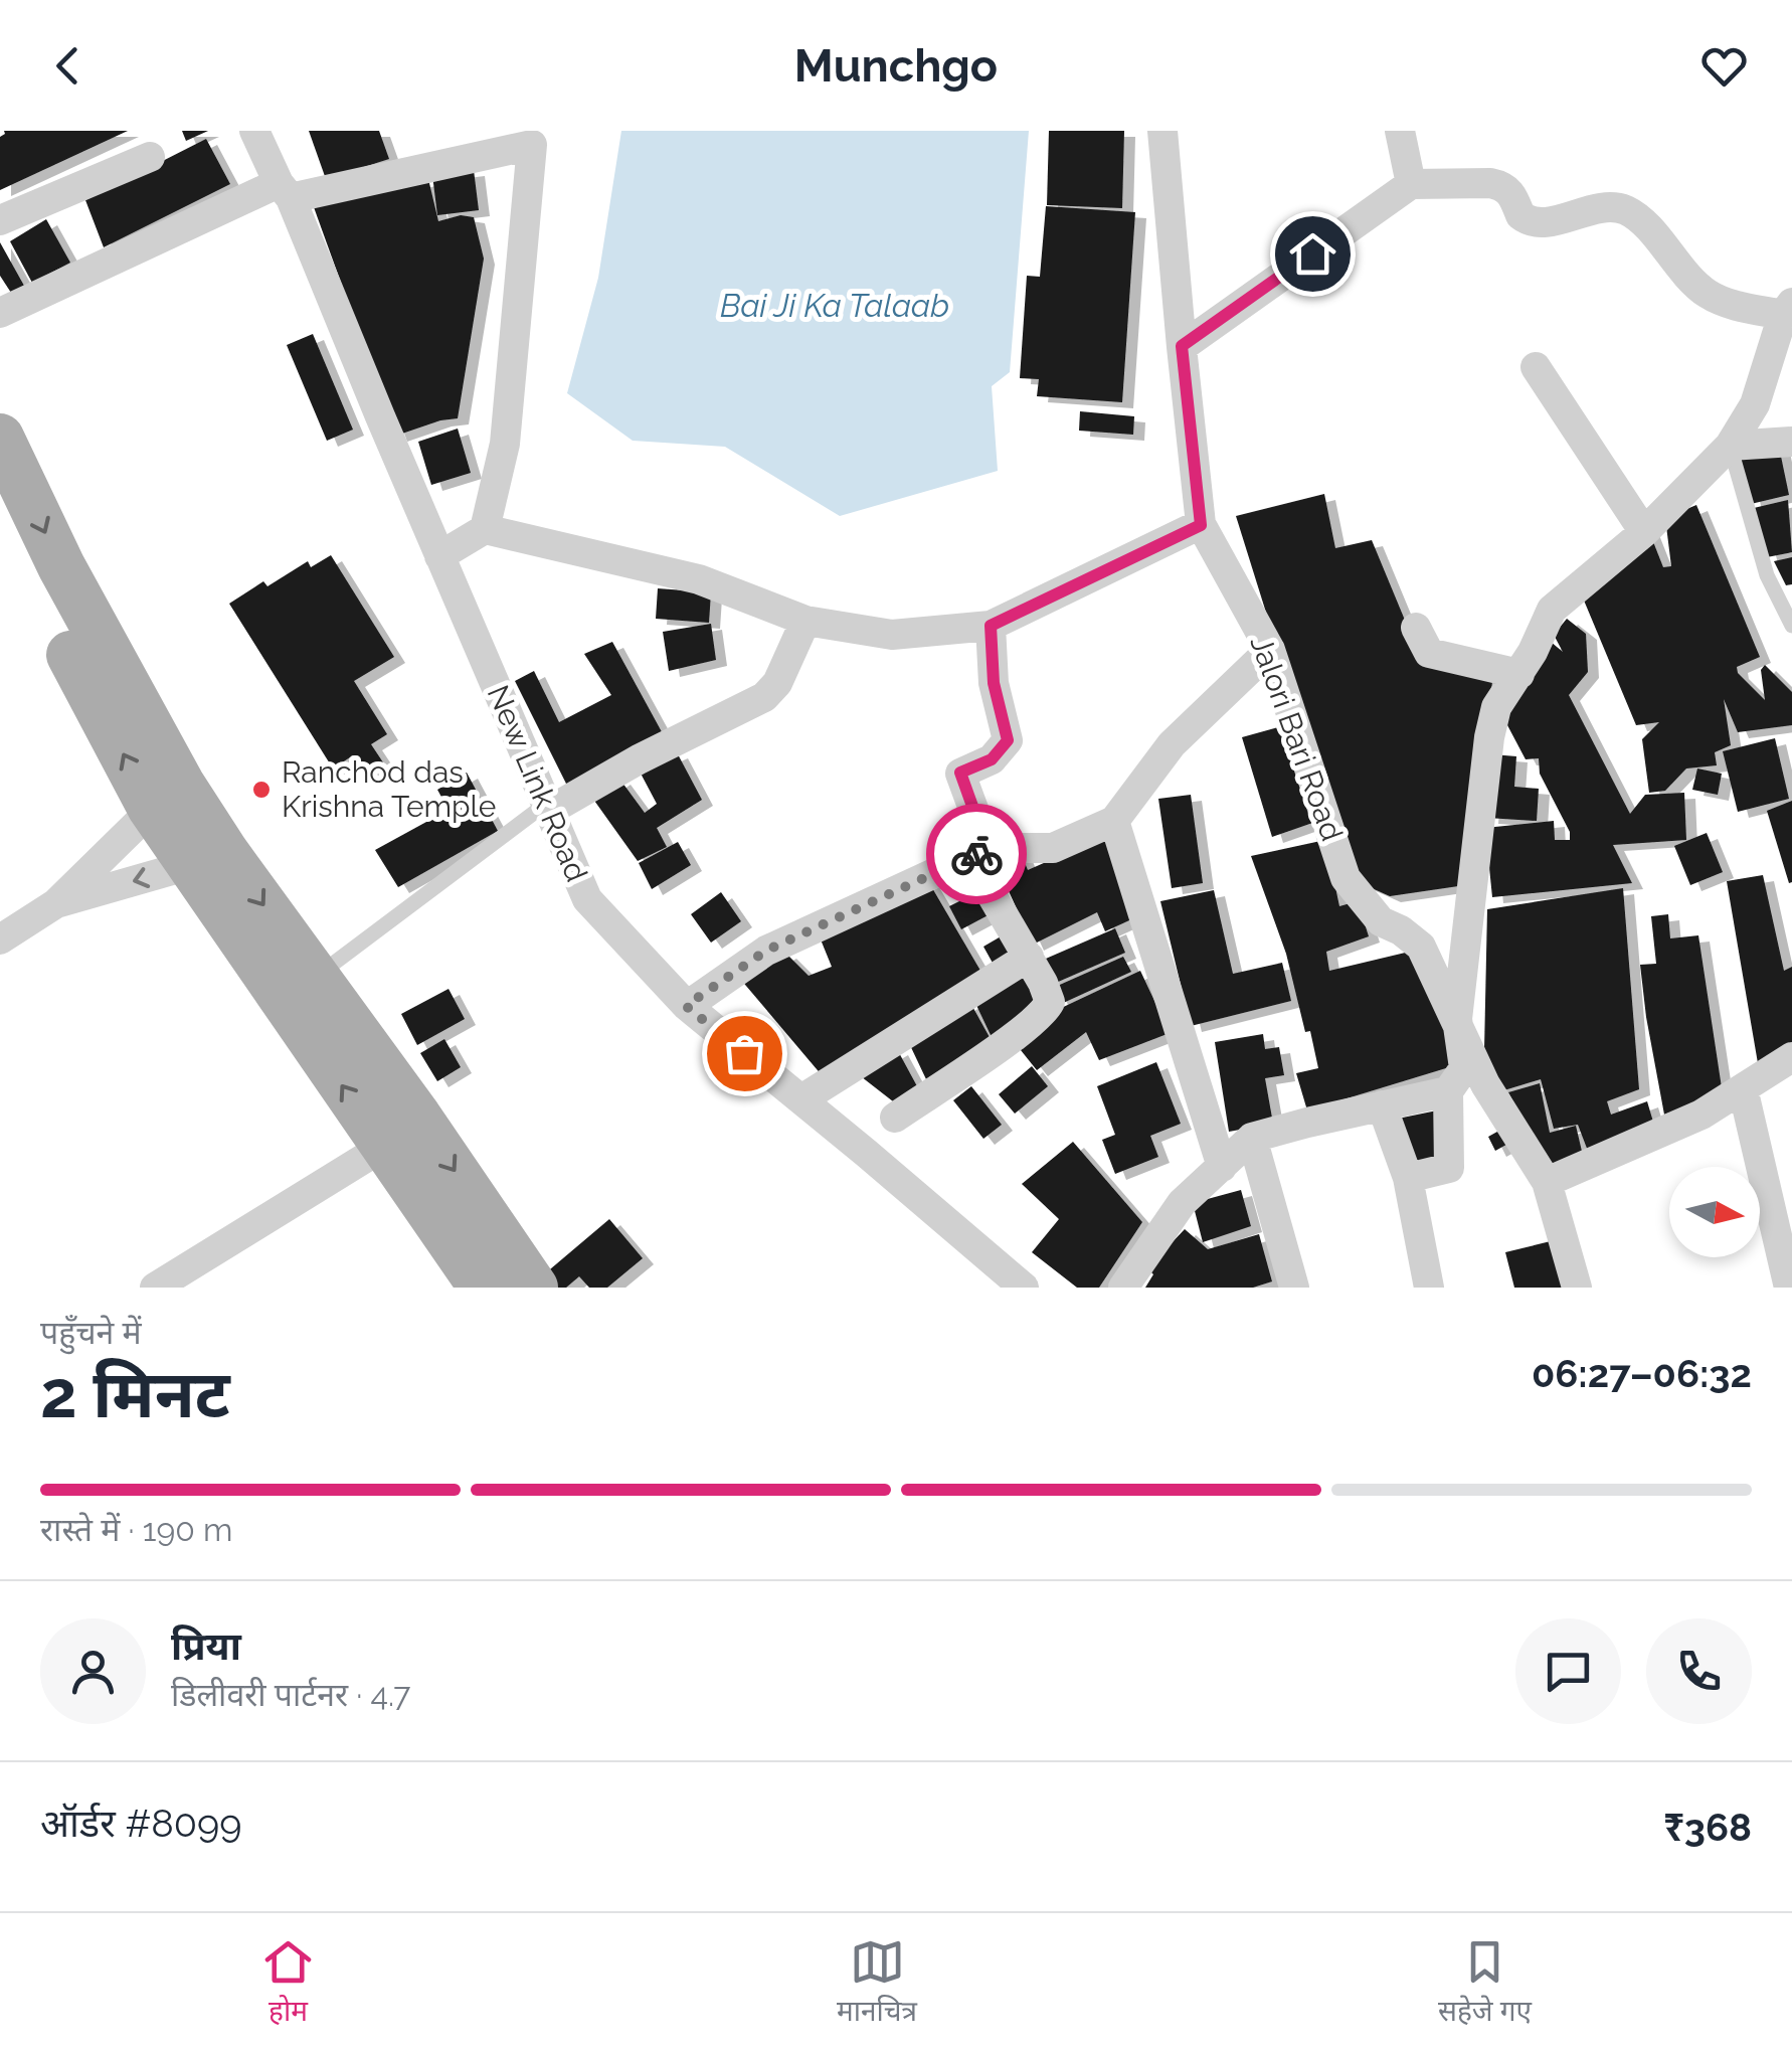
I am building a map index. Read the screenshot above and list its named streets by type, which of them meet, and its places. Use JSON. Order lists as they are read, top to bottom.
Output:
{
  "streets": {
    "street": ["Jalori Bari Road", "New Link Road"]
  },
  "water": ["Bai Ji Ka Talaab"],
  "places": ["Ranchod das Krishna Temple"],
  "north": "right",
  "page": {
    "header": "Munchgo",
    "heading": ["2 मिनट", "पहुँचने में", "06:27–06:32"],
    "panel": [
      "प्रिया",
      "डिलीवरी पार्टनर · 4.7",
      "ऑर्डर #8099",
      "₹368"
    ],
    "bar": "रास्ते में · 190 m",
    "tabs": ["होम", "मानचित्र", "सहेजे गए"]
  }
}
